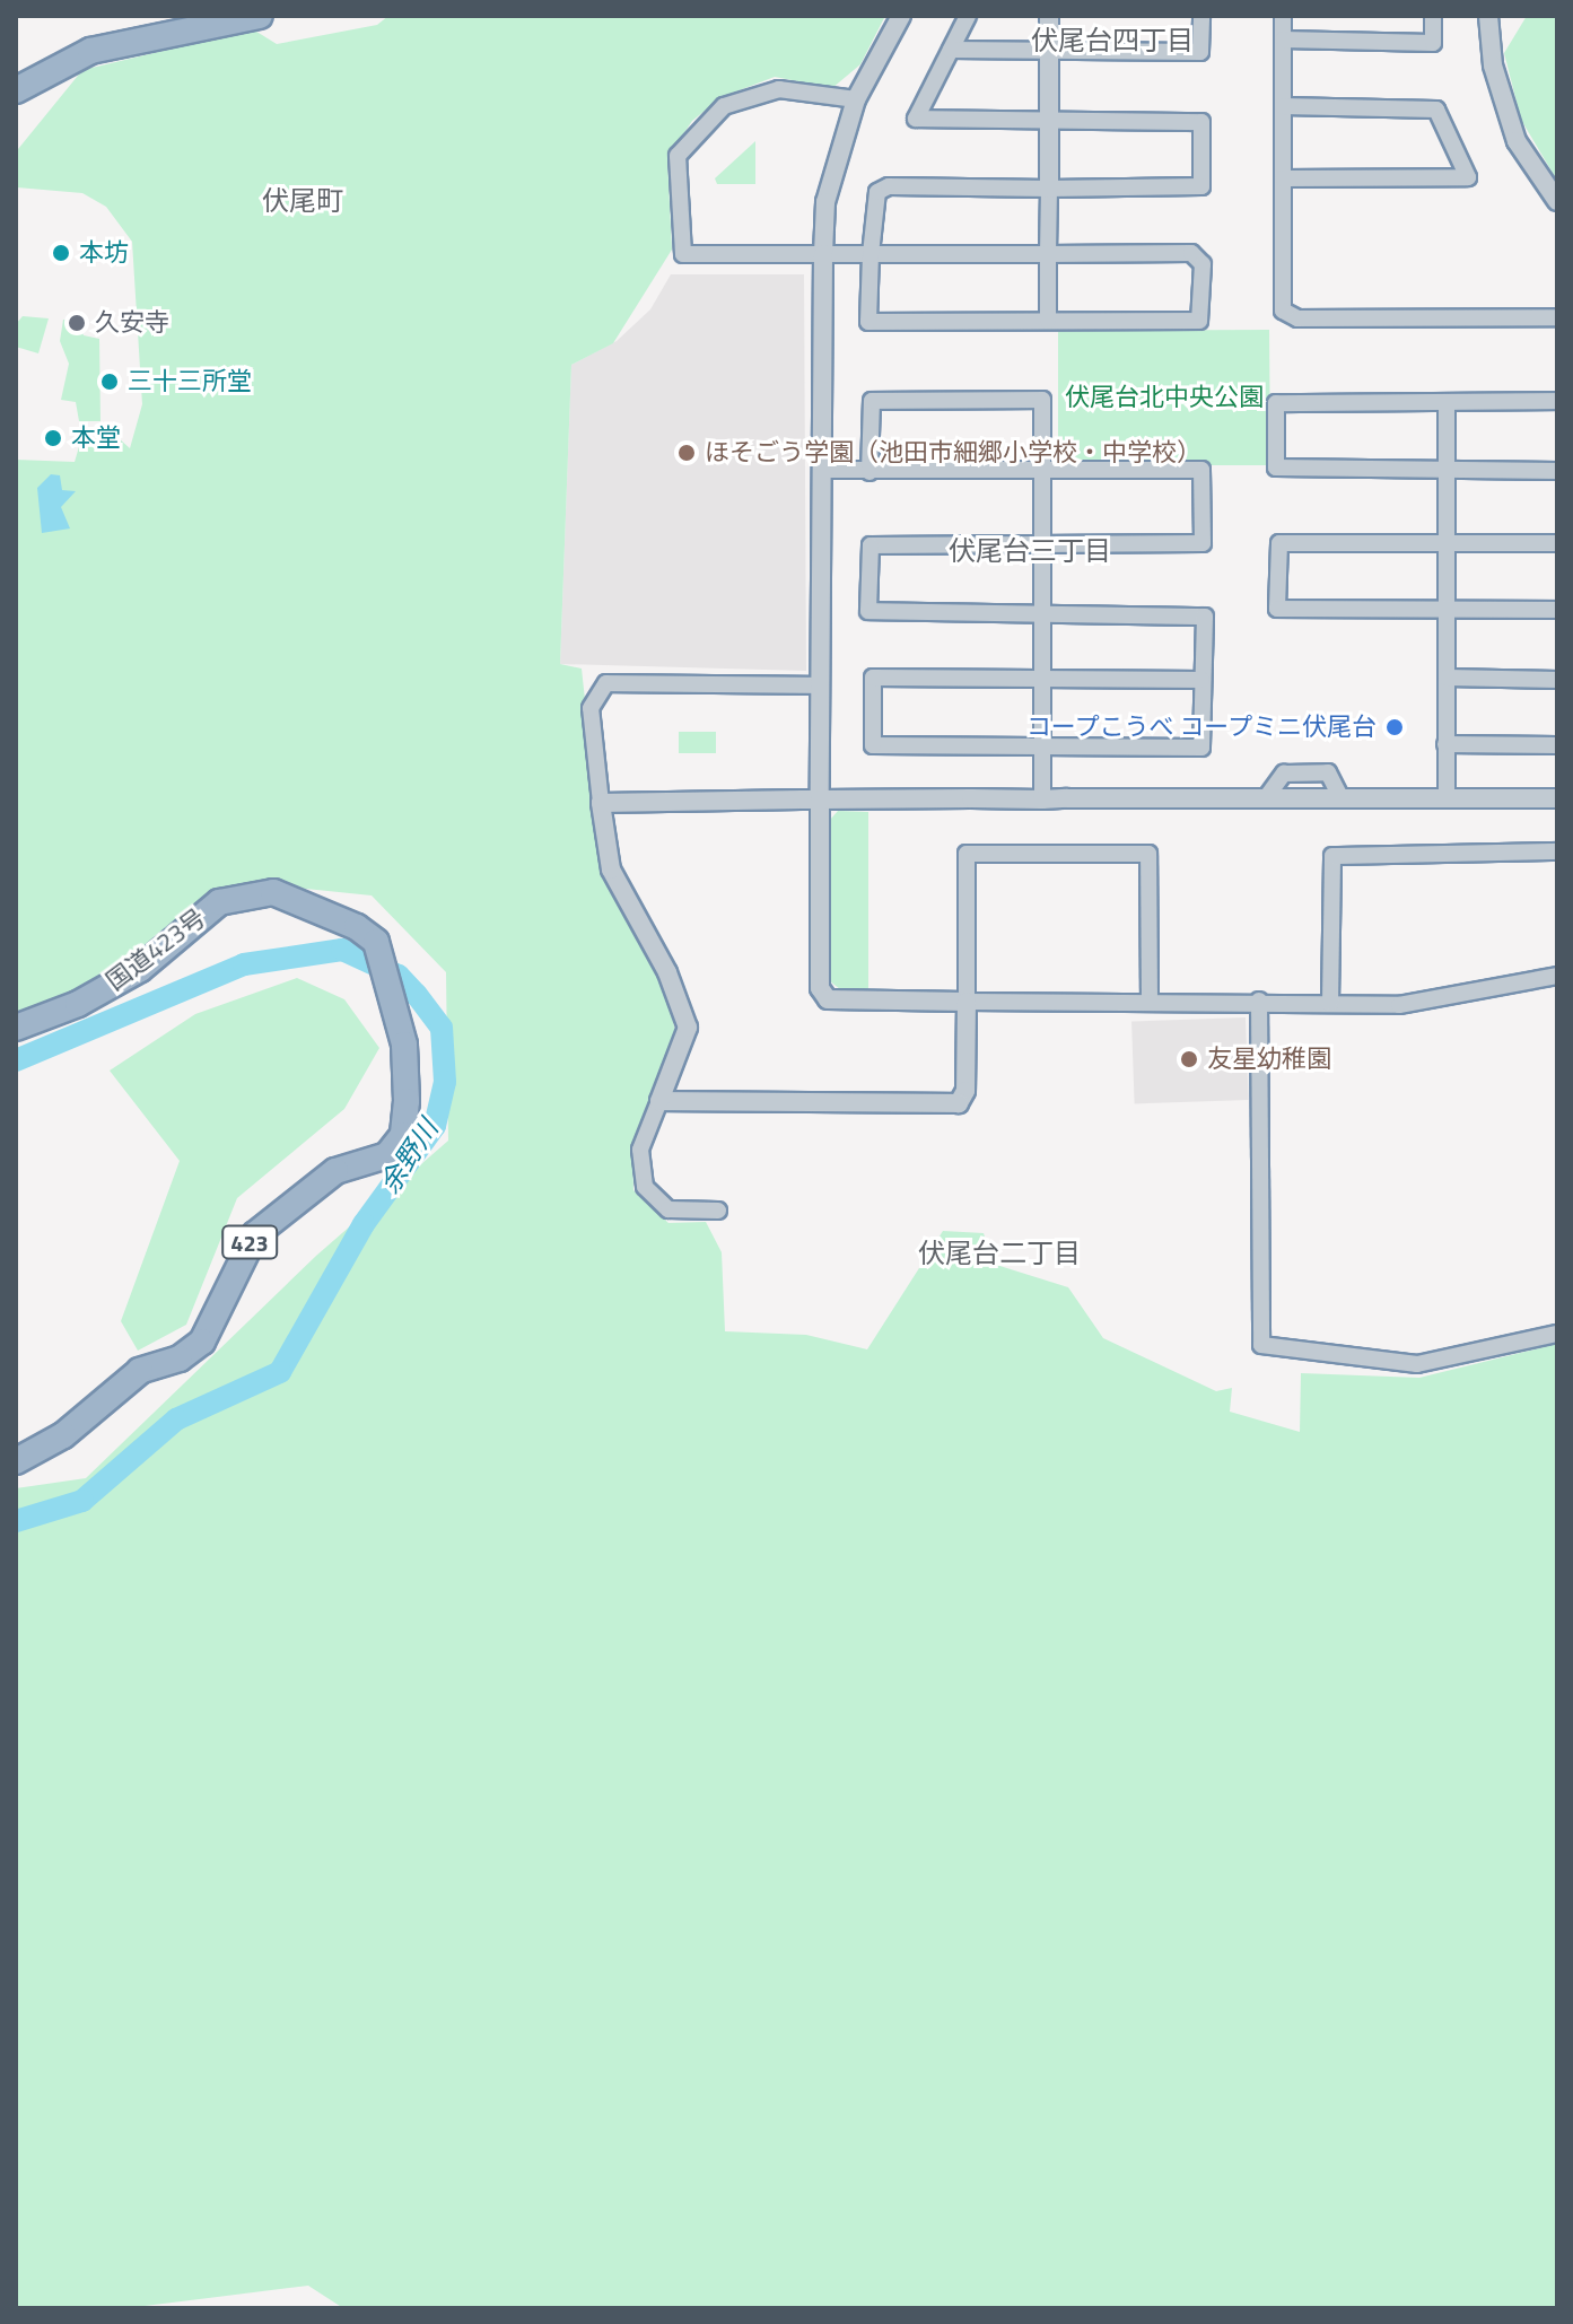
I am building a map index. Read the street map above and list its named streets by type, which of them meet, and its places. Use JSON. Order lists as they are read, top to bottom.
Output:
{
  "streets": {
    "highway": ["国道423号", "423"]
  },
  "districts": [
    "伏尾台四丁目",
    "伏尾町",
    "伏尾台三丁目",
    "伏尾台二丁目"
  ],
  "water": ["余野川"],
  "parks": ["伏尾台北中央公園"],
  "places": [
    "本坊",
    "久安寺",
    "三十三所堂",
    "本堂",
    "ほそごう学園（池田市細郷小学校・中学校）",
    "コープこうべ コープミニ伏尾台",
    "友星幼稚園"
  ]
}
